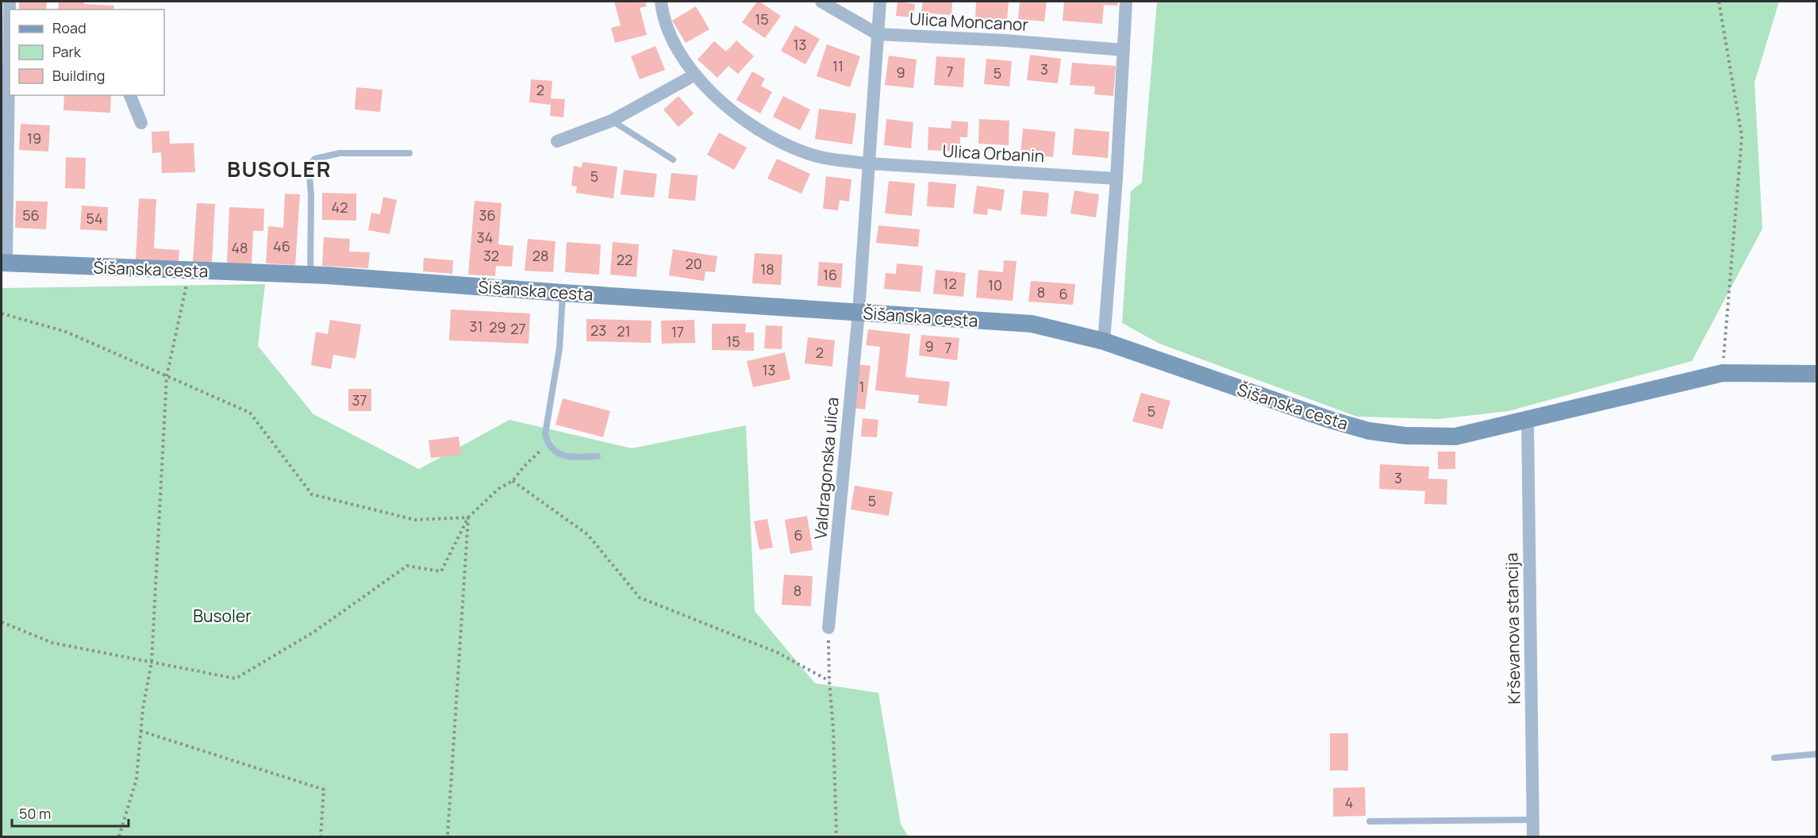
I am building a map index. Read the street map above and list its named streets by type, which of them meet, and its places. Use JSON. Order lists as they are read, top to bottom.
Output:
{
  "streets": {
    "main road": ["Šišanska cesta"],
    "street": [
      "Ulica Moncanor",
      "Ulica Orbanin",
      "Valdragonska ulica",
      "Krševanova stancija"
    ]
  },
  "crossings": [
    ["Šišanska cesta", "Valdragonska ulica"],
    ["Šišanska cesta", "Krševanova stancija"]
  ],
  "districts": ["BUSOLER"],
  "parks": ["Busoler"],
  "house_numbers": [
    "15",
    "13",
    "11",
    "3",
    "7",
    "9",
    "5",
    "2",
    "19",
    "5",
    "42",
    "56",
    "36",
    "54",
    "34",
    "46",
    "48",
    "32",
    "28",
    "22",
    "20",
    "18",
    "16",
    "12",
    "10",
    "8",
    "6",
    "31",
    "29",
    "27",
    "23",
    "21",
    "17",
    "15",
    "9",
    "7",
    "2",
    "13",
    "1",
    "37",
    "5",
    "3",
    "5",
    "6",
    "8",
    "4"
  ],
  "legend": ["Road", "Park", "Building"],
  "scale_bar": "50 m"
}
